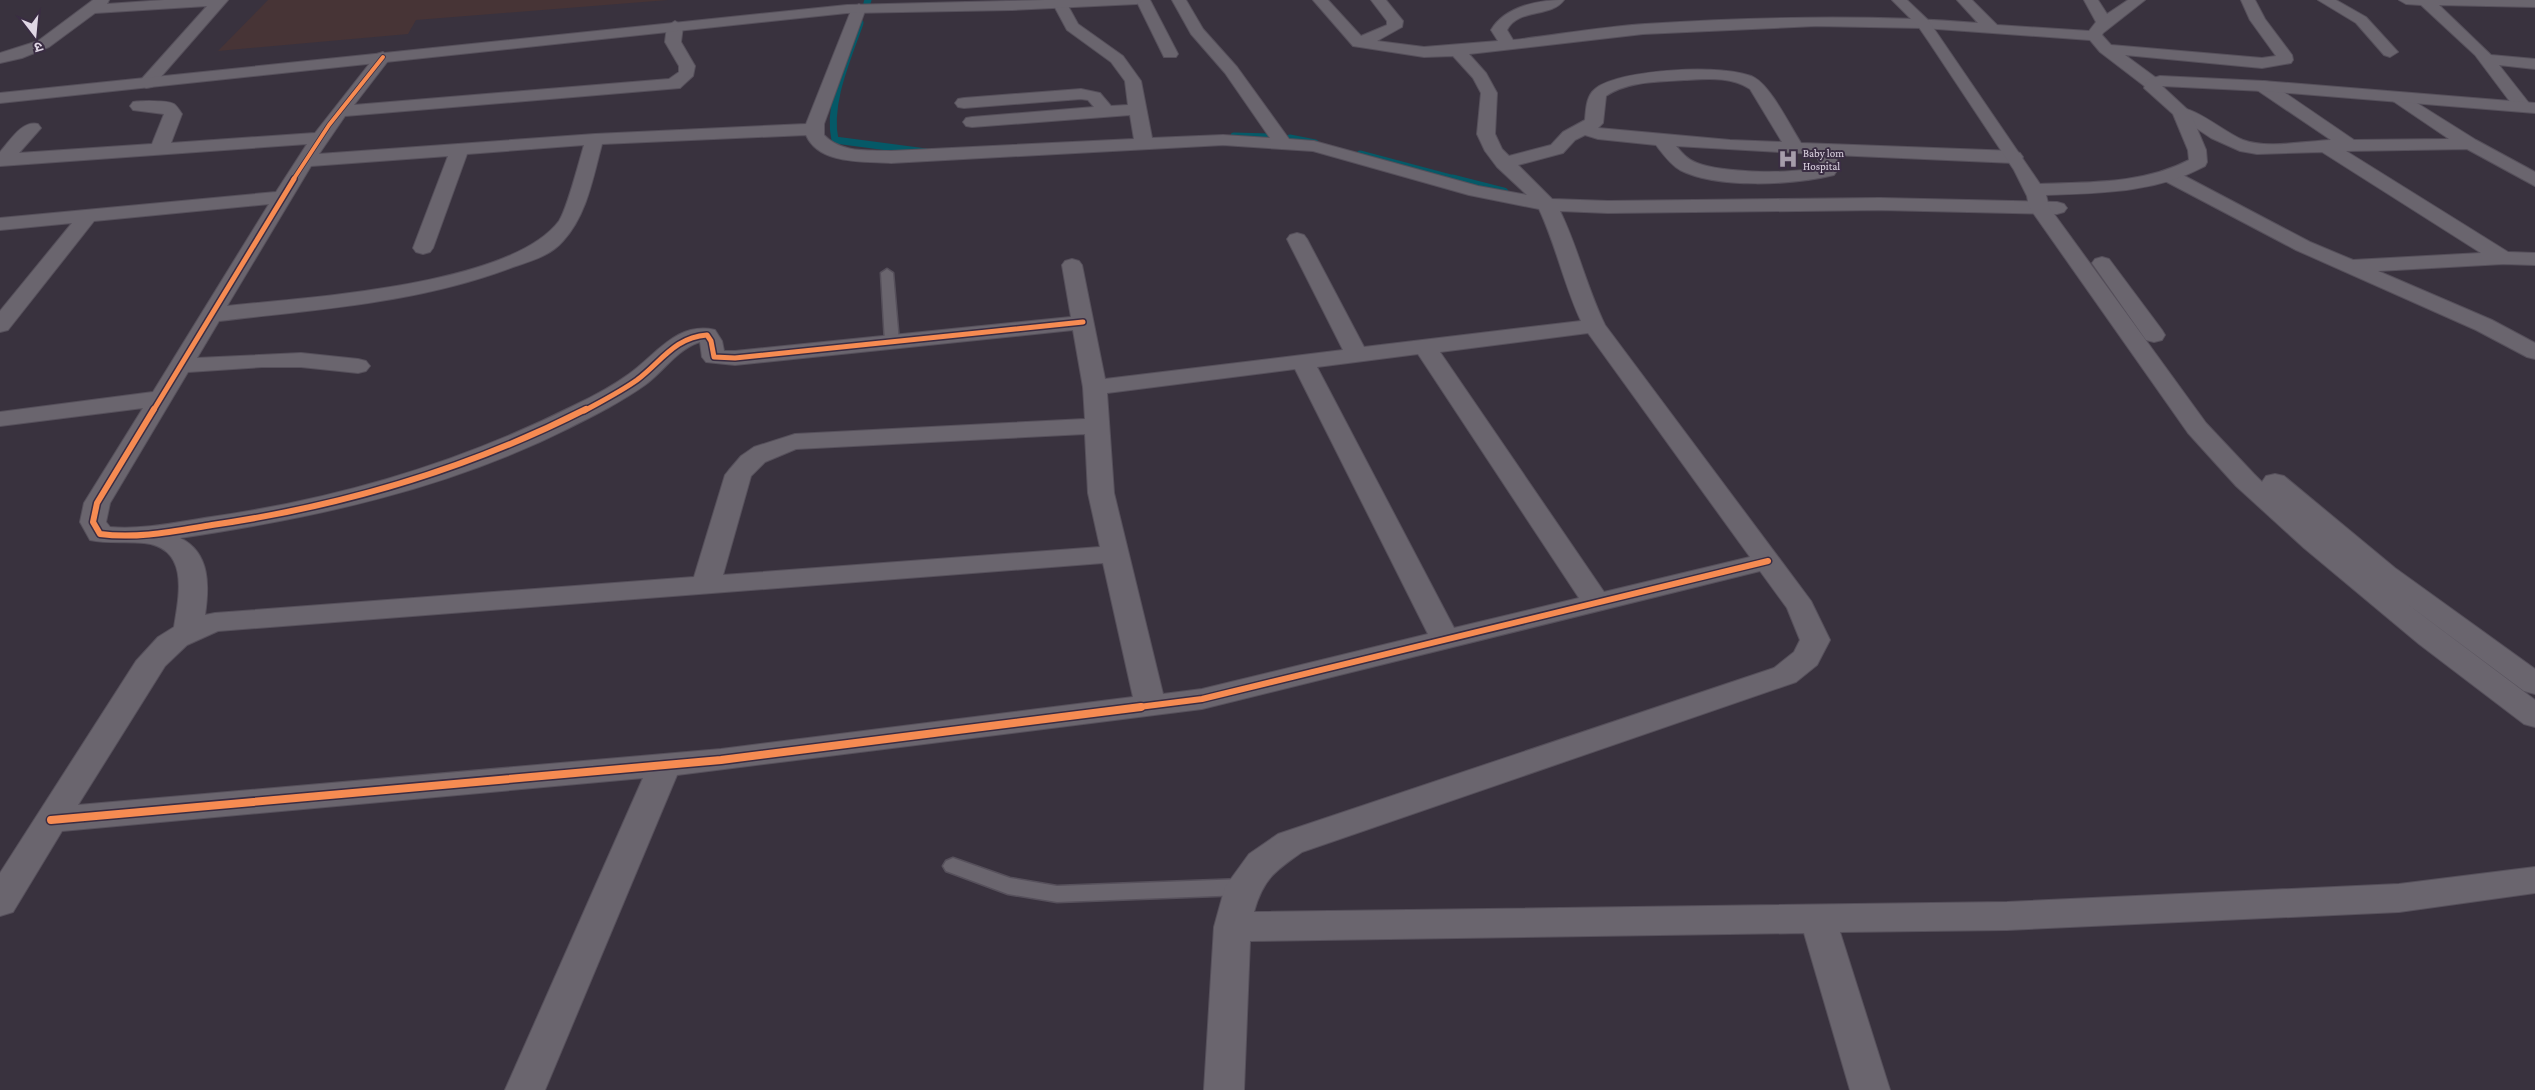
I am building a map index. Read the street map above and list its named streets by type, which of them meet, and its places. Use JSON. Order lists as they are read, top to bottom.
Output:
{
  "places": {
    "hospital": ["Baby lom Hospital"]
  },
  "north": "bottom"
}
